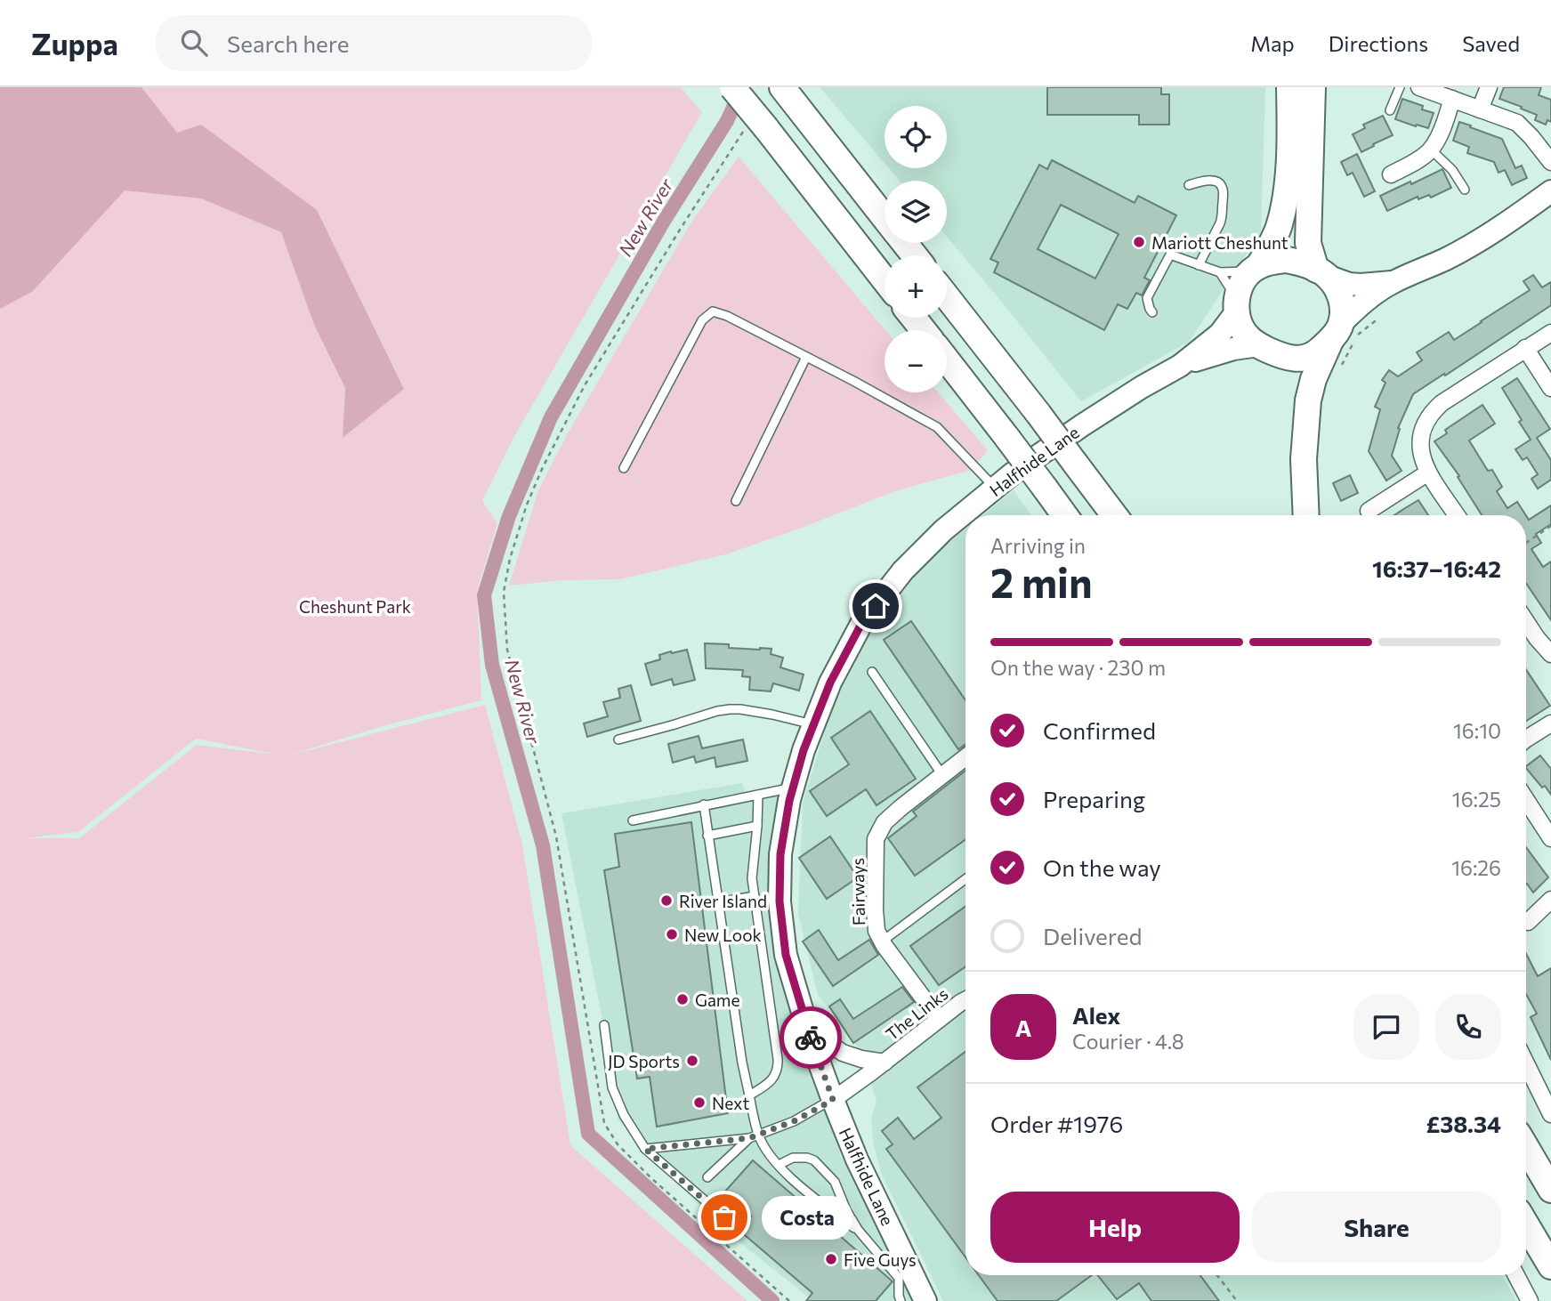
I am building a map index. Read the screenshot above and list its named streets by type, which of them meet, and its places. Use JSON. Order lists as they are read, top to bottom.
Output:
{
  "streets": {
    "main road": ["Halfhide Lane"],
    "street": ["Fairways", "The Links"]
  },
  "crossings": [
    ["Halfhide Lane", "The Links"],
    ["Fairways", "The Links"]
  ],
  "water": ["New River"],
  "parks": ["Cheshunt Park"],
  "places": [
    "Mariott Cheshunt",
    "River Island",
    "New Look",
    "Game",
    "JD Sports",
    "Next",
    "Costa",
    "Five Guys"
  ],
  "page": {
    "header": "Zuppa",
    "search": "Search here",
    "nav": ["Map", "Directions", "Saved"],
    "map_buttons": ["+", "−"],
    "heading": ["2 min", "Arriving in", "16:37–16:42"],
    "panel": [
      "Alex",
      "Courier · 4.8",
      "Order #1976",
      "£38.34"
    ],
    "bar": "On the way · 230 m",
    "list": [
      ["Confirmed", "16:10"],
      ["Preparing", "16:25"],
      ["On the way", "16:26"],
      "Delivered"
    ],
    "round": "A",
    "buttons": ["Help", "Share"],
    "bubble": "Costa"
  }
}
